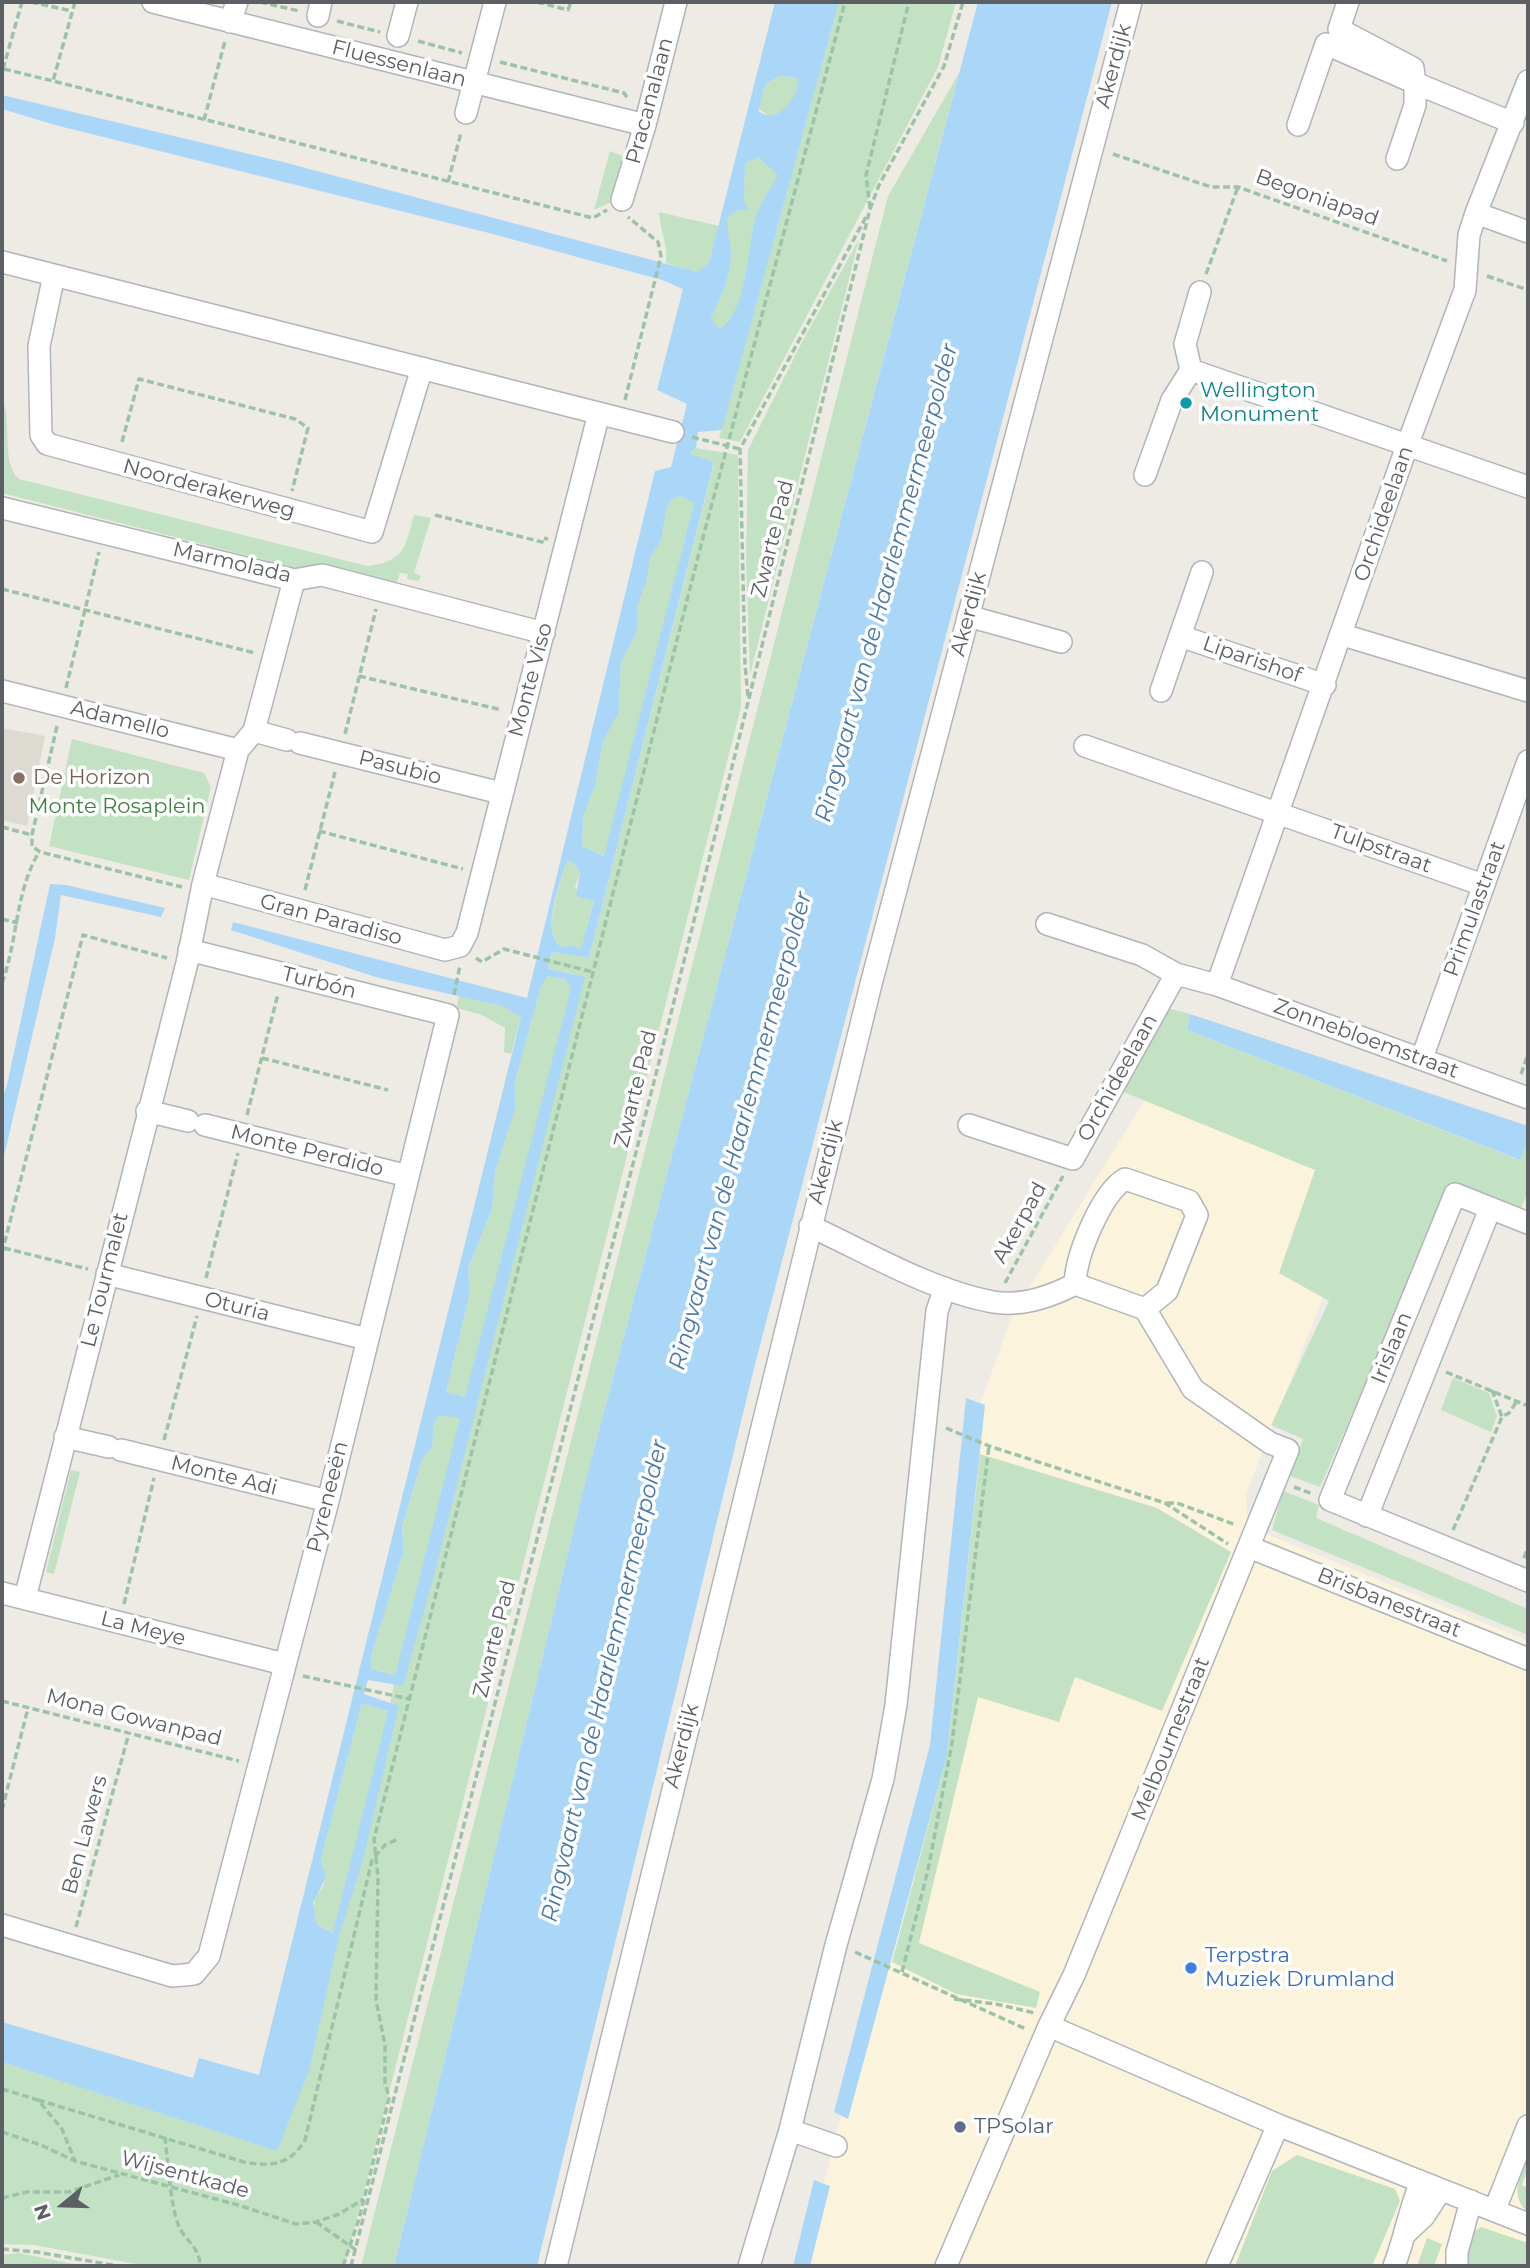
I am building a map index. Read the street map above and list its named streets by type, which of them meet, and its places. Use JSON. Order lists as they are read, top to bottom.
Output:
{
  "streets": {
    "street": [
      "Fluessenlaan",
      "Akerdijk",
      "Pracanalaan",
      "Noorderakerweg",
      "Orchideelaan",
      "Marmolada",
      "Liparishof",
      "Monte Viso",
      "Adamello",
      "Pasubio",
      "Tulpstraat",
      "Primulastraat",
      "Gran Paradiso",
      "Turbón",
      "Zonnebloemstraat",
      "Monte Perdido",
      "Le Tourmalet",
      "Oturia",
      "Irislaan",
      "Monte Adi",
      "Pyreneeën",
      "Brisbanestraat",
      "La Meye",
      "Melbournestraat"
    ],
    "path": [
      "Begoniapad",
      "Zwarte Pad",
      "Akerpad",
      "Mona Gowanpad",
      "Ben Lawers",
      "Wijsentkade"
    ]
  },
  "crossings": [
    ["Fluessenlaan", "Pracanalaan"],
    ["Akerdijk", "Begoniapad"],
    ["Akerdijk", "Akerpad"],
    ["Akerdijk", "Melbournestraat"],
    ["Begoniapad", "Orchideelaan"],
    ["Orchideelaan", "Liparishof"],
    ["Orchideelaan", "Tulpstraat"],
    ["Orchideelaan", "Zonnebloemstraat"],
    ["Orchideelaan", "Akerpad"],
    ["Marmolada", "Monte Viso"],
    ["Marmolada", "Le Tourmalet"],
    ["Monte Viso", "Pasubio"],
    ["Monte Viso", "Gran Paradiso"],
    ["Adamello", "Le Tourmalet"],
    ["Pasubio", "Le Tourmalet"],
    ["Tulpstraat", "Primulastraat"],
    ["Primulastraat", "Zonnebloemstraat"],
    ["Gran Paradiso", "Le Tourmalet"],
    ["Turbón", "Le Tourmalet"],
    ["Turbón", "Pyreneeën"],
    ["Monte Perdido", "Le Tourmalet"],
    ["Monte Perdido", "Pyreneeën"],
    ["Le Tourmalet", "Oturia"],
    ["Le Tourmalet", "Monte Adi"],
    ["Le Tourmalet", "La Meye"],
    ["Oturia", "Pyreneeën"],
    ["Monte Adi", "Pyreneeën"],
    ["Pyreneeën", "La Meye"],
    ["Pyreneeën", "Mona Gowanpad"],
    ["Pyreneeën", "Ben Lawers"],
    ["Brisbanestraat", "Melbournestraat"],
    ["Mona Gowanpad", "Ben Lawers"]
  ],
  "water": ["Ringvaart van de Haarlemmermeerpolder"],
  "parks": ["Monte Rosaplein"],
  "places": [
    "Wellington Monument",
    "De Horizon",
    "Terpstra Muziek Drumland",
    "TPSolar"
  ],
  "north": "left"
}
